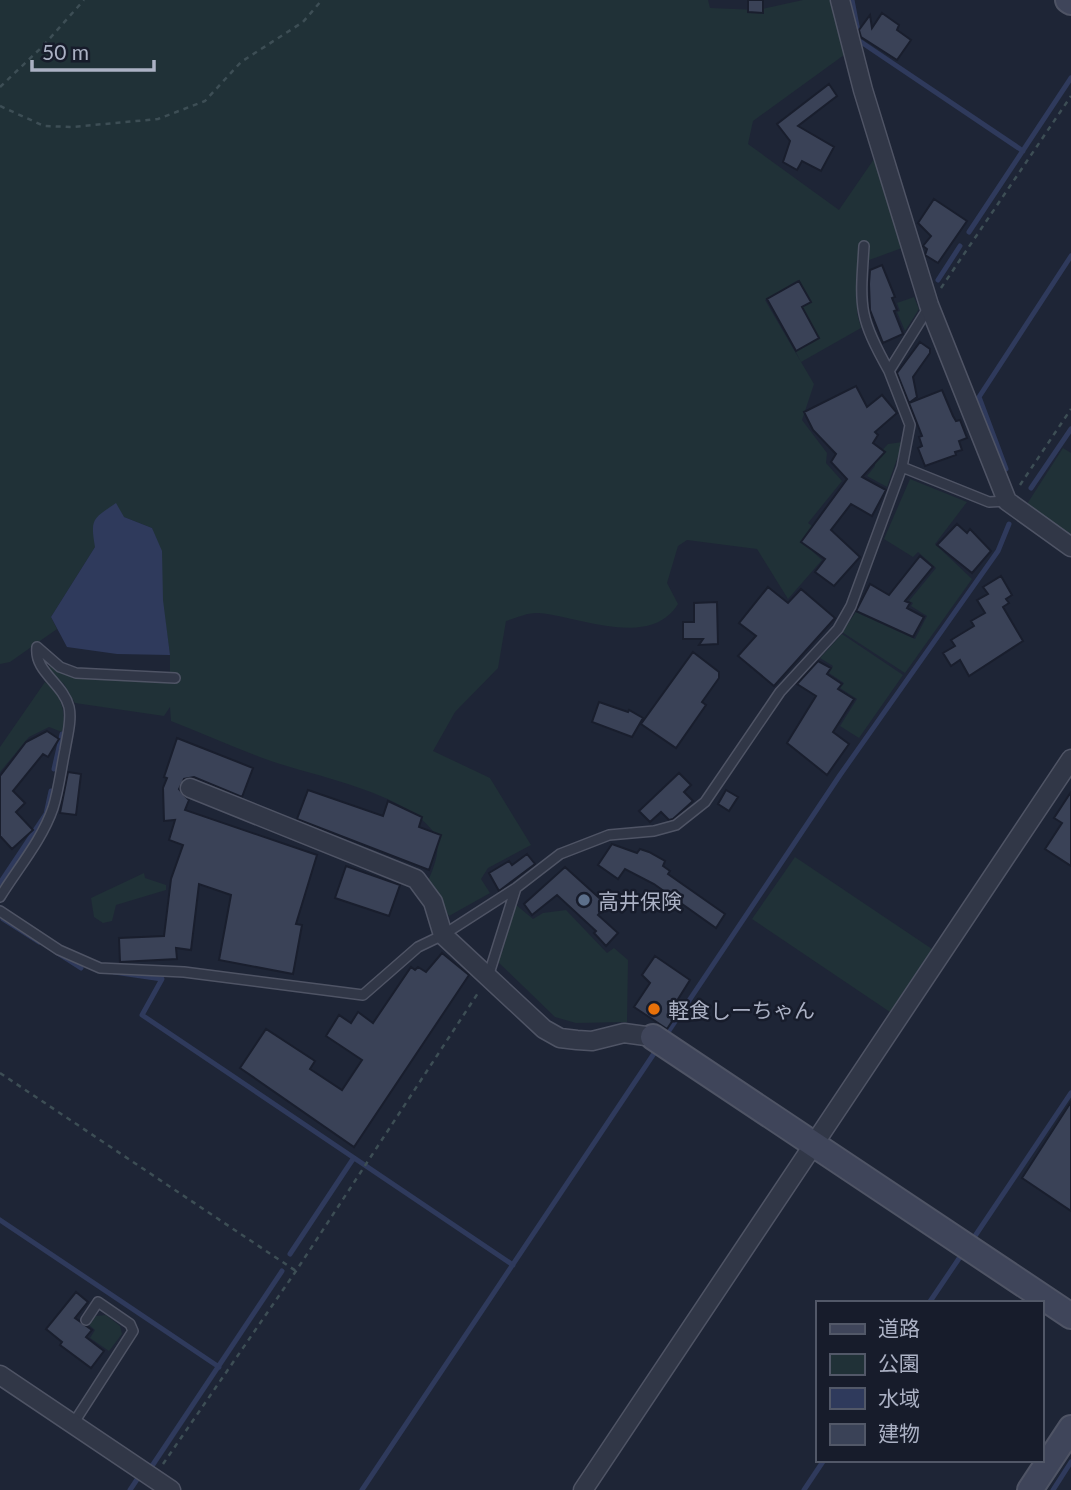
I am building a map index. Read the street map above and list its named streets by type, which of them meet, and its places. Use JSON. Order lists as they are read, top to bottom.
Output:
{
  "places": ["高井保険", "軽食しーちゃん"],
  "legend": [
    "道路",
    "公園",
    "水域",
    "建物"
  ],
  "scale_bar": "50 m"
}
